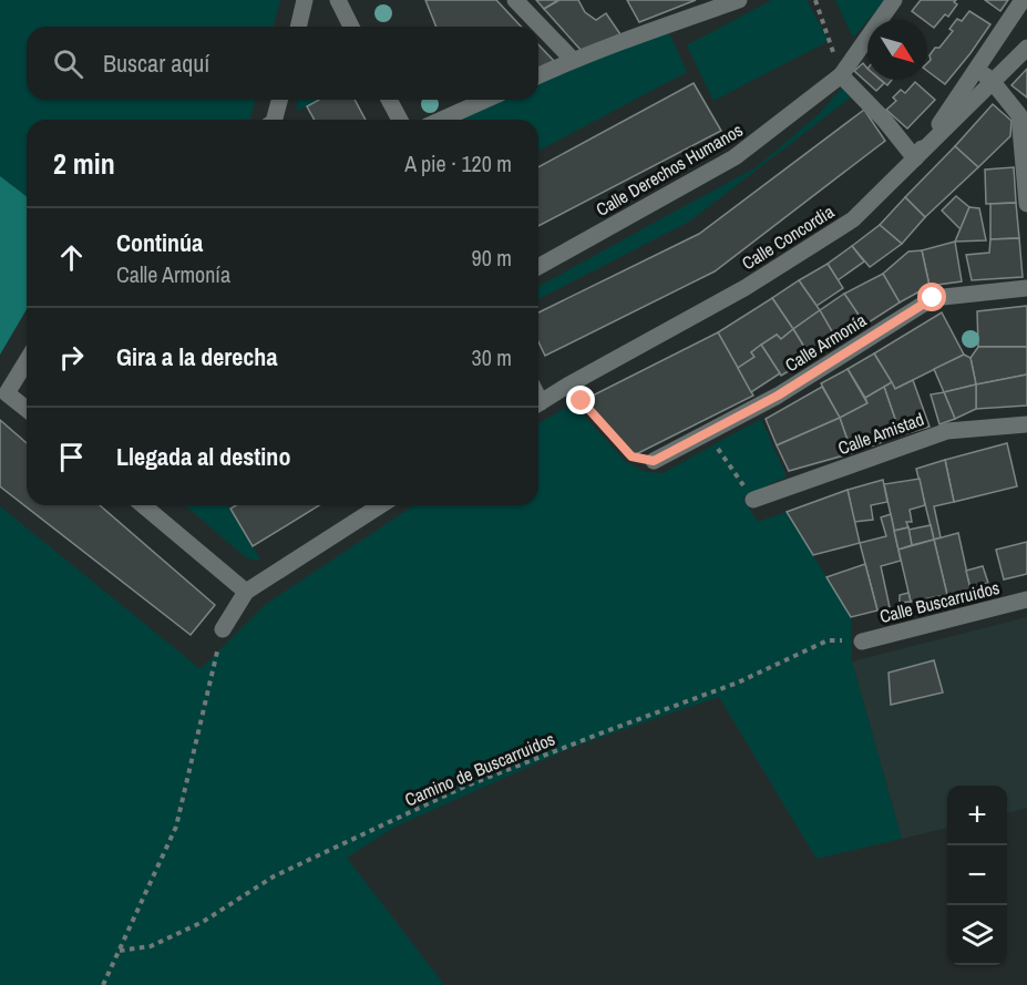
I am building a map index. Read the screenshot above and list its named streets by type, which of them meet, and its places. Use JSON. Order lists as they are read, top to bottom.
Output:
{
  "streets": {
    "street": [
      "Calle Derechos Humanos",
      "Calle Concordia",
      "Calle Armonía",
      "Calle Amistad",
      "Calle Buscarruidos"
    ],
    "path": ["Camino de Buscarruidos"]
  },
  "crossings": [
    ["Calle Buscarruidos", "Camino de Buscarruidos"]
  ],
  "north": "bottom right",
  "page": {
    "search": "Buscar aquí",
    "heading": ["2 min", "A pie · 120 m"],
    "list": [
      ["Continúa", "Calle Armonía", "90 m"],
      ["Gira a la derecha", "30 m"],
      "Llegada al destino"
    ],
    "map_buttons": ["+", "−"]
  }
}
